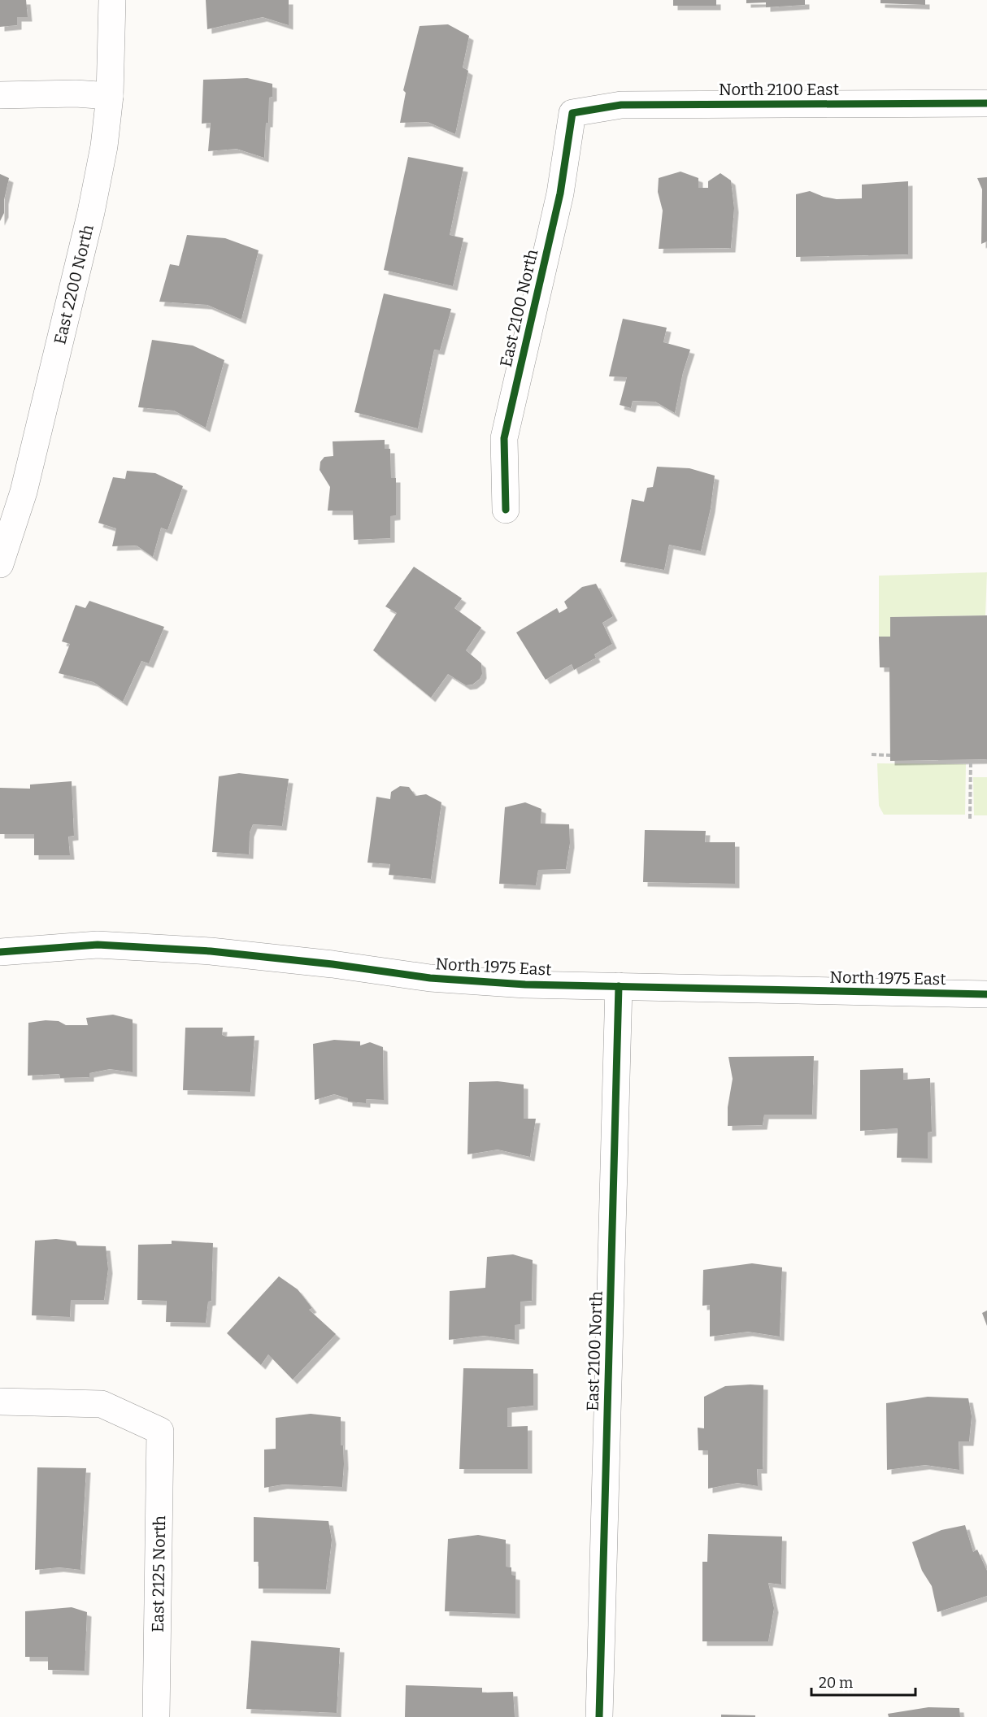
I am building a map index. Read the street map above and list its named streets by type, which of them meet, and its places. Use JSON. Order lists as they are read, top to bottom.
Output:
{
  "streets": {
    "street": [
      "North 2100 East",
      "East 2200 North",
      "East 2100 North",
      "North 1975 East",
      "East 2125 North"
    ]
  },
  "crossings": [
    ["North 2100 East", "East 2100 North"],
    ["East 2100 North", "North 1975 East"]
  ],
  "scale_bar": "20 m"
}
